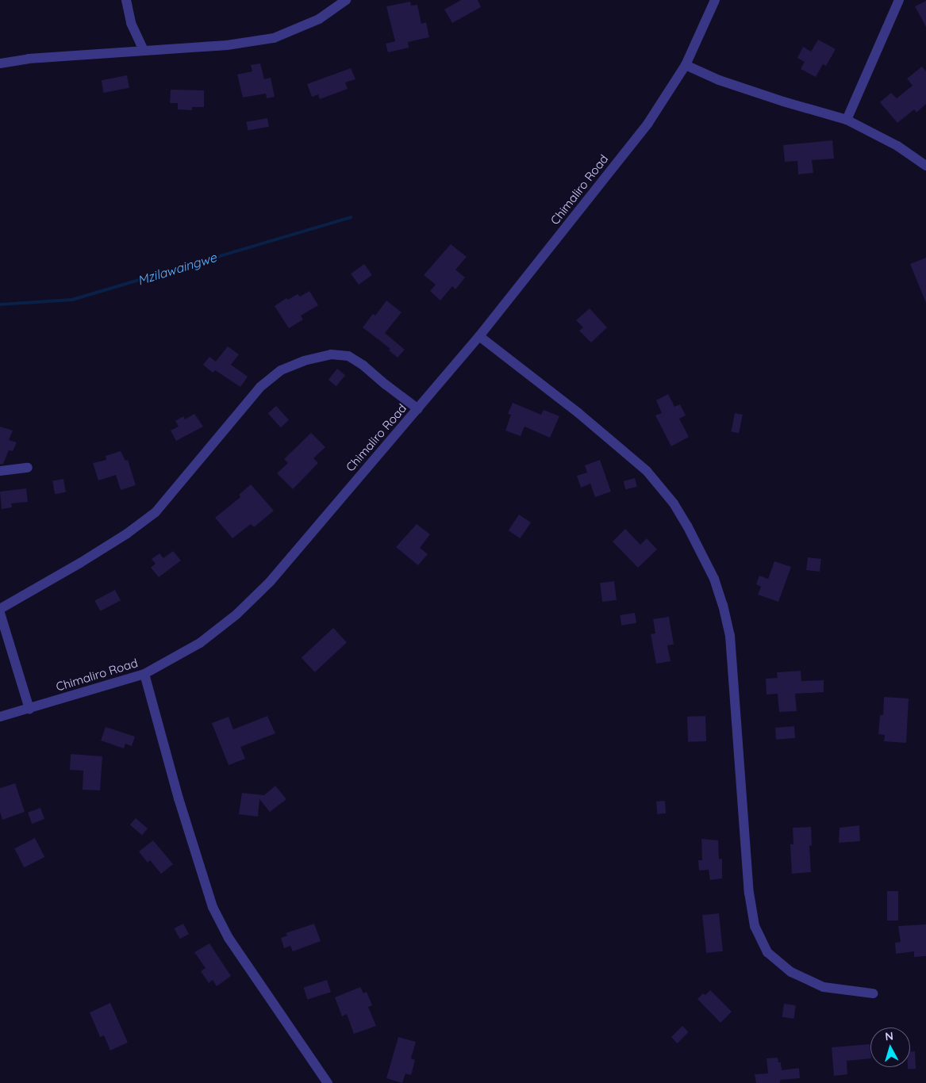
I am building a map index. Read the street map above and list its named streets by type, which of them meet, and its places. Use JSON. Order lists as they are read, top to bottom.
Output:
{
  "streets": {
    "street": ["Chimaliro Road"]
  },
  "water": ["Mzilawaingwe"],
  "north": "top"
}
